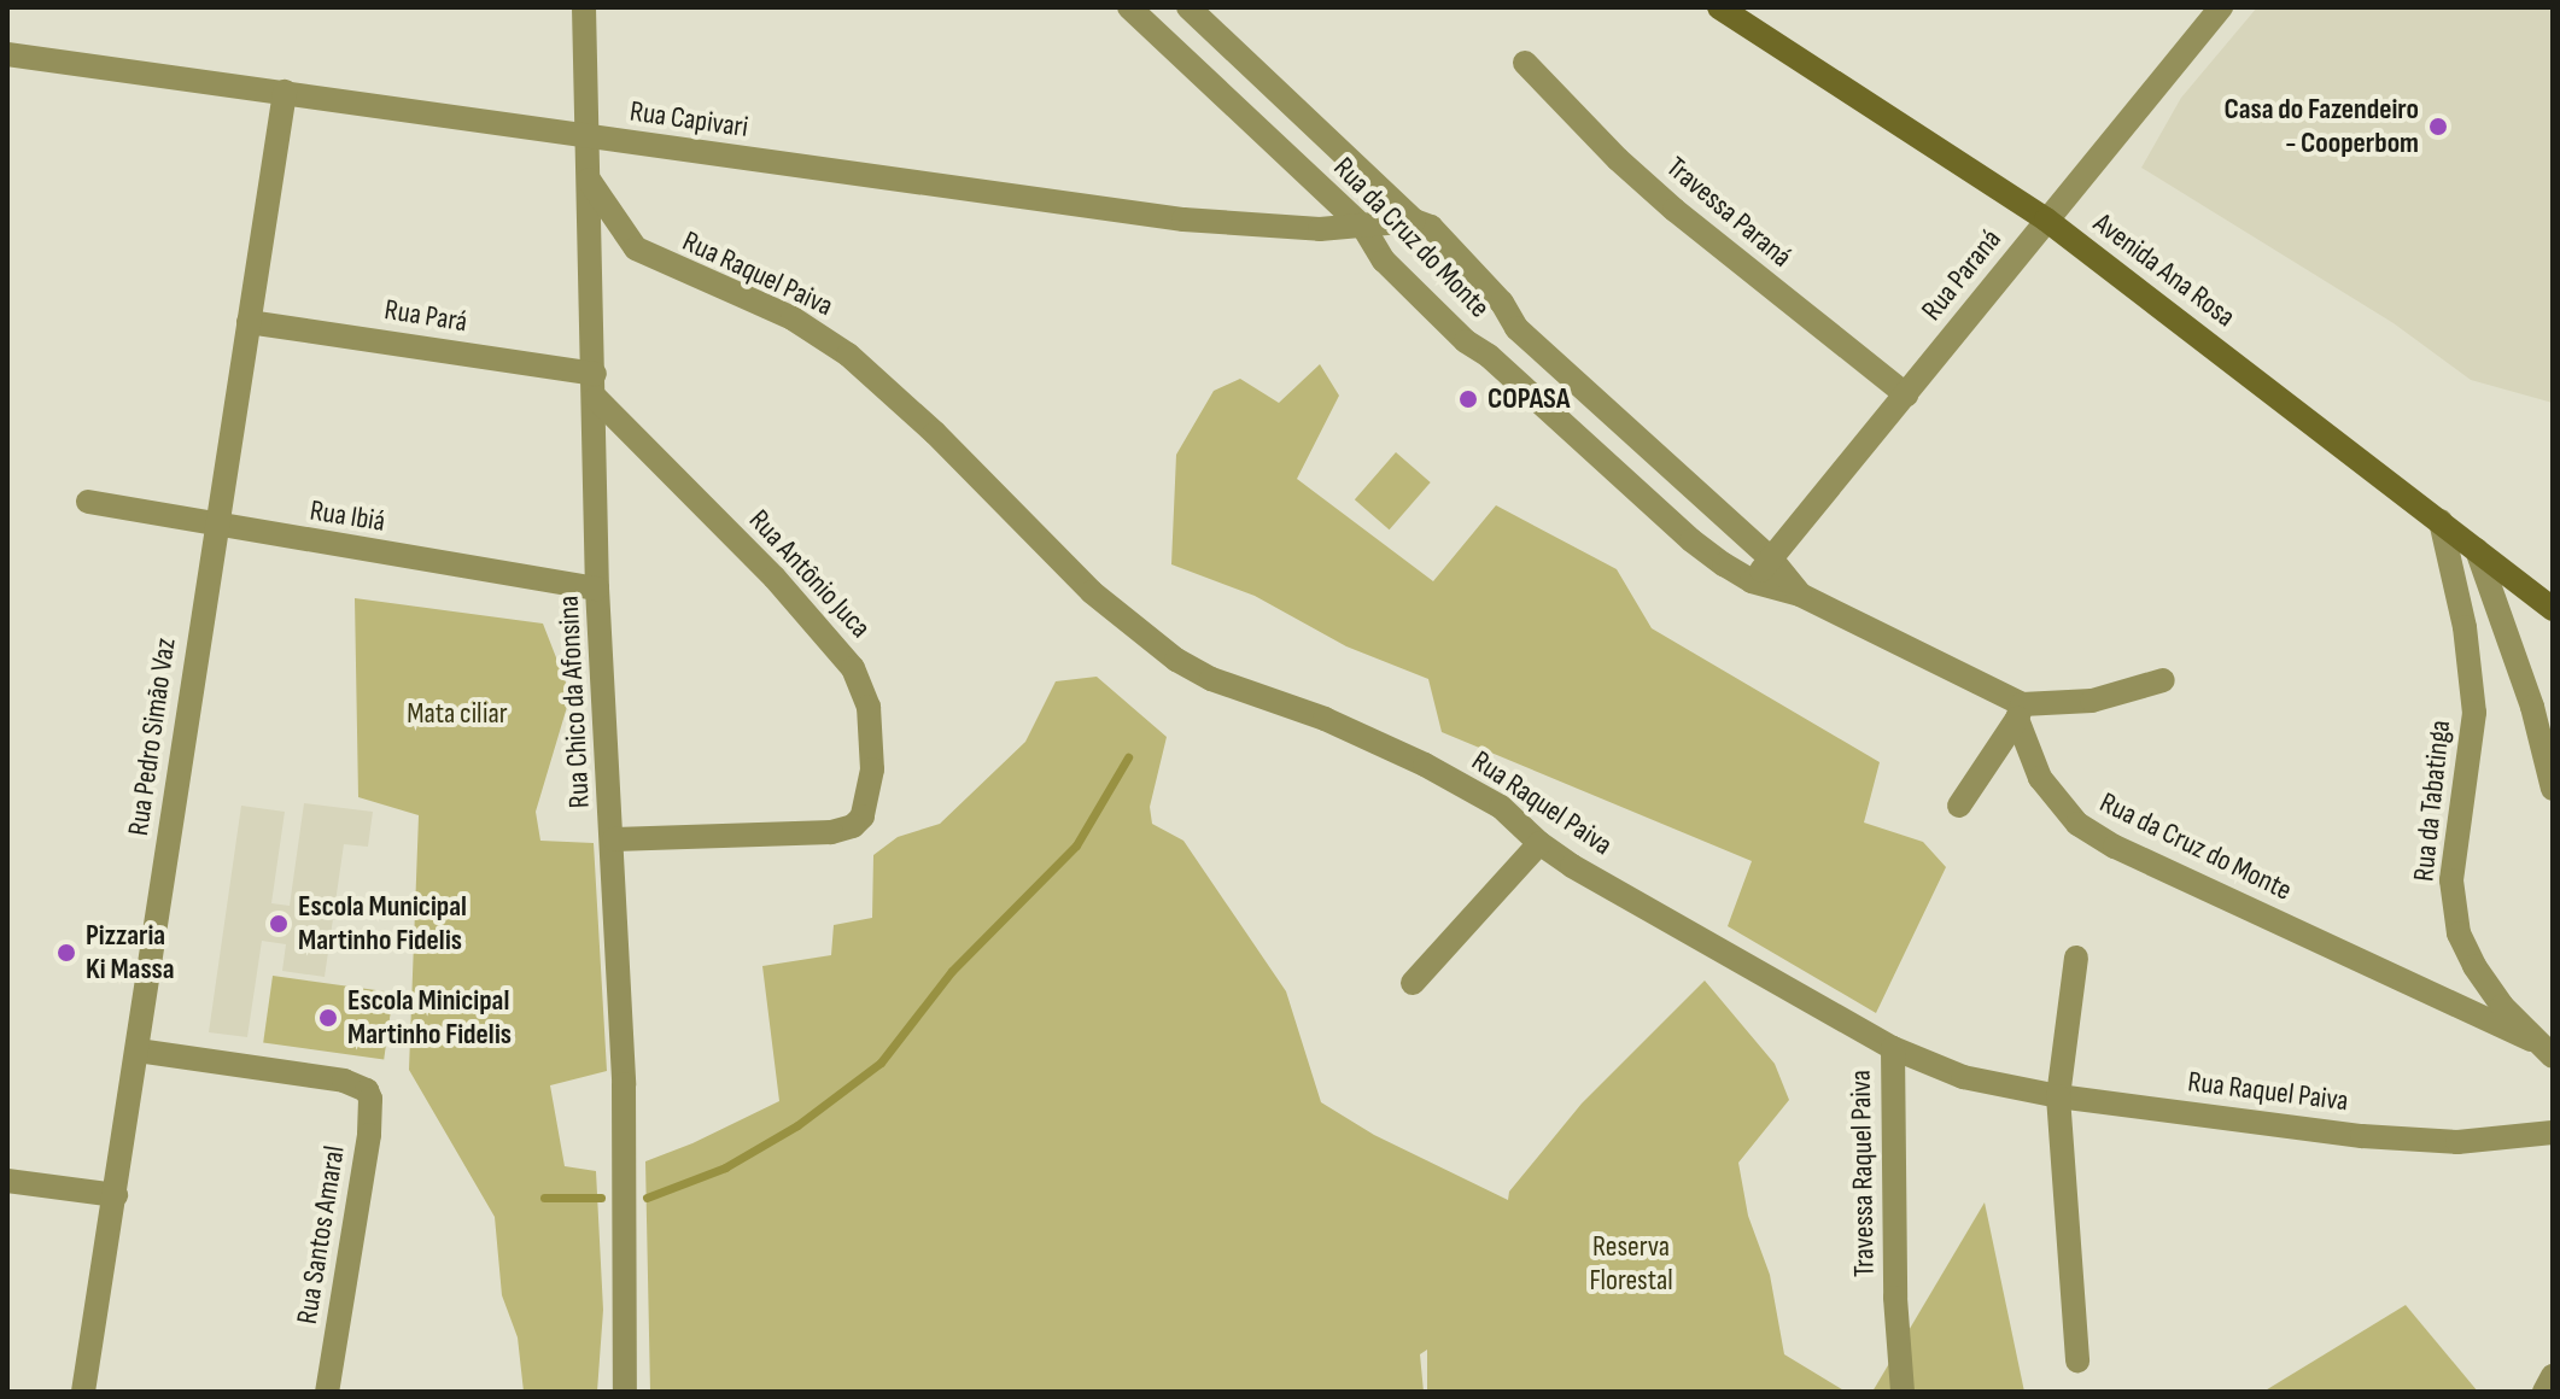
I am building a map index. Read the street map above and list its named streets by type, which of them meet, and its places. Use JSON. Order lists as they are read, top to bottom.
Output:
{
  "streets": {
    "main road": ["Avenida Ana Rosa"],
    "street": [
      "Rua Capivari",
      "Travessa Paraná",
      "Rua da Cruz do Monte",
      "Rua Raquel Paiva",
      "Rua Paraná",
      "Rua Pará",
      "Rua Ibiá",
      "Rua Antônio Juca",
      "Rua Chico da Afonsina",
      "Rua Pedro Simão Vaz",
      "Rua da Tabatinga",
      "Travessa Raquel Paiva",
      "Rua Santos Amaral"
    ]
  },
  "crossings": [
    ["Rua Capivari", "Rua da Cruz do Monte"],
    ["Rua Capivari", "Rua Chico da Afonsina"],
    ["Rua Capivari", "Rua Pedro Simão Vaz"],
    ["Travessa Paraná", "Rua Paraná"],
    ["Rua da Cruz do Monte", "Rua Paraná"],
    ["Rua da Cruz do Monte", "Rua da Tabatinga"],
    ["Avenida Ana Rosa", "Rua Paraná"],
    ["Avenida Ana Rosa", "Rua da Tabatinga"],
    ["Rua Raquel Paiva", "Rua Chico da Afonsina"],
    ["Rua Raquel Paiva", "Travessa Raquel Paiva"],
    ["Rua Pará", "Rua Antônio Juca"],
    ["Rua Pará", "Rua Chico da Afonsina"],
    ["Rua Pará", "Rua Pedro Simão Vaz"],
    ["Rua Ibiá", "Rua Chico da Afonsina"],
    ["Rua Ibiá", "Rua Pedro Simão Vaz"],
    ["Rua Antônio Juca", "Rua Chico da Afonsina"],
    ["Rua Pedro Simão Vaz", "Rua Santos Amaral"]
  ],
  "parks": ["Mata ciliar", "Reserva Florestal"],
  "places": [
    "Casa do Fazendeiro - Cooperbom",
    "COPASA",
    "Escola Municipal Martinho Fidelis",
    "Pizzaria Ki Massa",
    "Escola Minicipal Martinho Fidelis"
  ]
}
